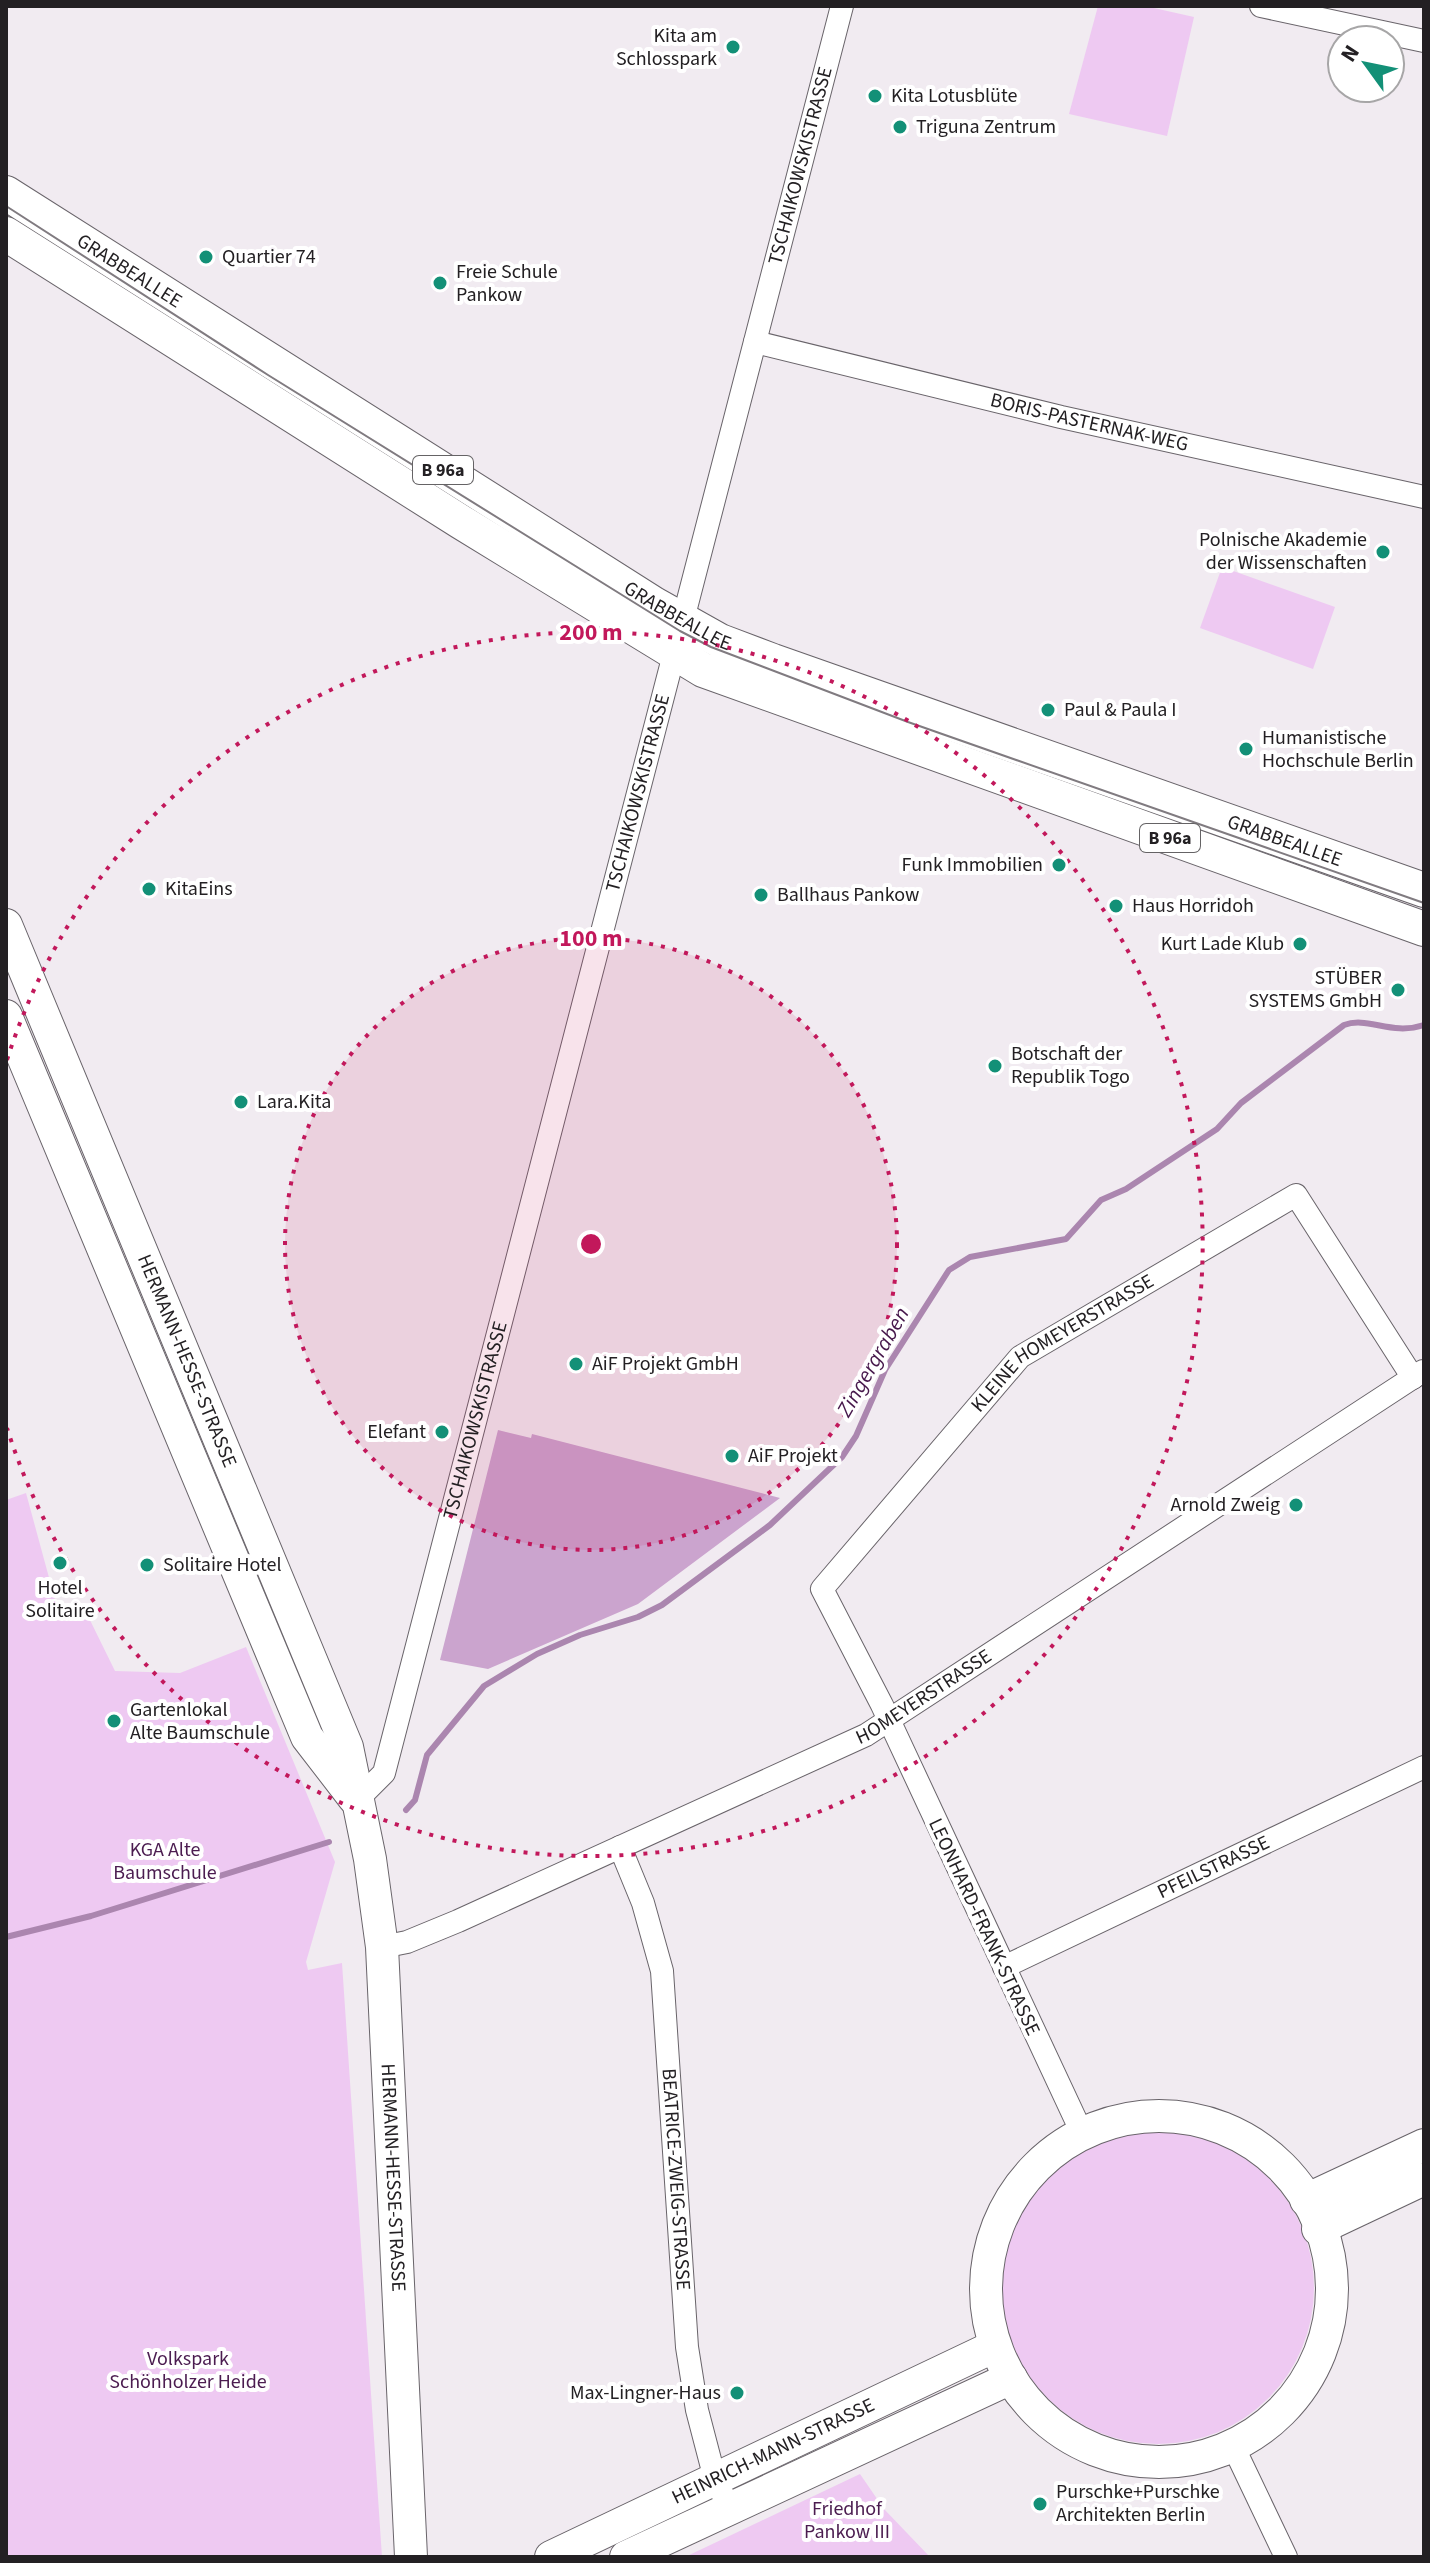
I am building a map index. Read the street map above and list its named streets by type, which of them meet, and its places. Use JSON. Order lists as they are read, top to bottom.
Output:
{
  "streets": {
    "main road": [
      "GRABBEALLEE",
      "B 96a",
      "HERMANN-HESSE-STRASSE",
      "HEINRICH-MANN-STRASSE"
    ],
    "street": [
      "TSCHAIKOWSKISTRASSE",
      "BORIS-PASTERNAK-WEG",
      "KLEINE HOMEYERSTRASSE",
      "HOMEYERSTRASSE",
      "PFEILSTRASSE",
      "LEONHARD-FRANK-STRASSE",
      "BEATRICE-ZWEIG-STRASSE"
    ]
  },
  "crossings": [
    ["TSCHAIKOWSKISTRASSE", "GRABBEALLEE"],
    ["TSCHAIKOWSKISTRASSE", "BORIS-PASTERNAK-WEG"],
    ["TSCHAIKOWSKISTRASSE", "HERMANN-HESSE-STRASSE"],
    ["KLEINE HOMEYERSTRASSE", "HOMEYERSTRASSE"],
    ["KLEINE HOMEYERSTRASSE", "LEONHARD-FRANK-STRASSE"],
    ["HERMANN-HESSE-STRASSE", "HOMEYERSTRASSE"],
    ["HOMEYERSTRASSE", "LEONHARD-FRANK-STRASSE"],
    ["HOMEYERSTRASSE", "BEATRICE-ZWEIG-STRASSE"],
    ["PFEILSTRASSE", "LEONHARD-FRANK-STRASSE"],
    ["BEATRICE-ZWEIG-STRASSE", "HEINRICH-MANN-STRASSE"]
  ],
  "water": ["Zingergraben"],
  "parks": ["KGA Alte Baumschule", "Volkspark Schönholzer Heide", "Friedhof Pankow III"],
  "places": [
    "Kita am Schlosspark",
    "Kita Lotusblüte",
    "Triguna Zentrum",
    "Quartier 74",
    "Freie Schule Pankow",
    "Polnische Akademie der Wissenschaften",
    "Paul & Paula I",
    "Humanistische Hochschule Berlin",
    "Funk Immobilien",
    "KitaEins",
    "Ballhaus Pankow",
    "Haus Horridoh",
    "Kurt Lade Klub",
    "STÜBER SYSTEMS GmbH",
    "Botschaft der Republik Togo",
    "Lara.Kita",
    "AiF Projekt GmbH",
    "Elefant",
    "AiF Projekt",
    "Arnold Zweig",
    "Hotel Solitaire",
    "Solitaire Hotel",
    "Gartenlokal Alte Baumschule",
    "Max-Lingner-Haus",
    "Purschke+Purschke Architekten Berlin"
  ],
  "north": "top left",
  "rings": ["200 m", "100 m"]
}
